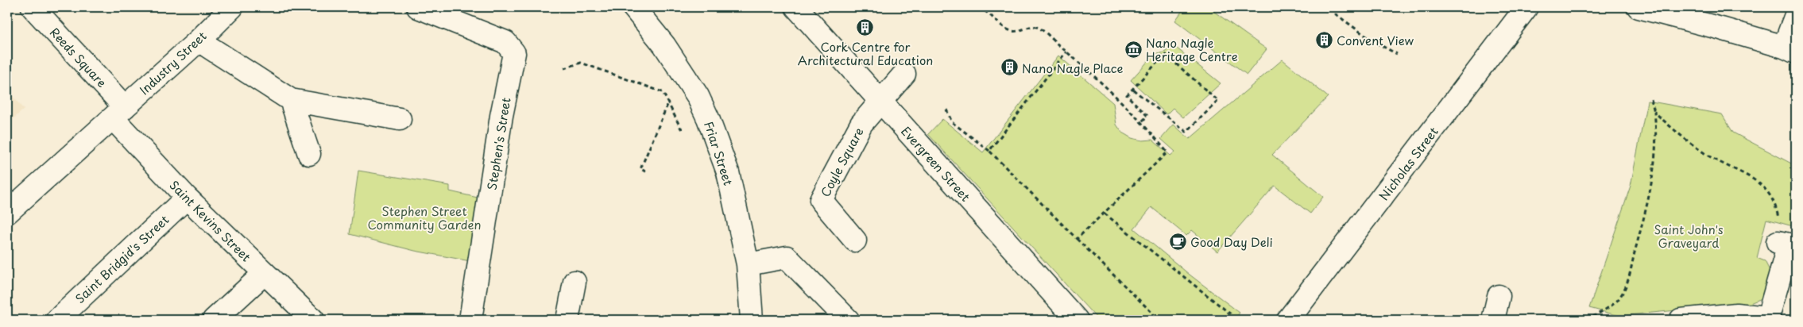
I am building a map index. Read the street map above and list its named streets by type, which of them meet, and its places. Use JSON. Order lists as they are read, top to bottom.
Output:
{
  "streets": {
    "street": [
      "Reeds Square",
      "Industry Street",
      "Stephen's Street",
      "Friar Street",
      "Coyle Square",
      "Evergreen Street",
      "Nicholas Street",
      "Saint Kevins Street",
      "Saint Bridgid's Street"
    ]
  },
  "crossings": [
    ["Reeds Square", "Industry Street"],
    ["Reeds Square", "Saint Kevins Street"],
    ["Industry Street", "Saint Kevins Street"],
    ["Coyle Square", "Evergreen Street"],
    ["Saint Kevins Street", "Saint Bridgid's Street"]
  ],
  "parks": ["Stephen Street Community Garden", "Saint John's Graveyard"],
  "places": {
    "building": ["Cork Centre for Architectural Education", "Convent View", "Nano Nagle Place"],
    "museum": ["Nano Nagle Heritage Centre"],
    "cafe": ["Good Day Deli"]
  }
}
